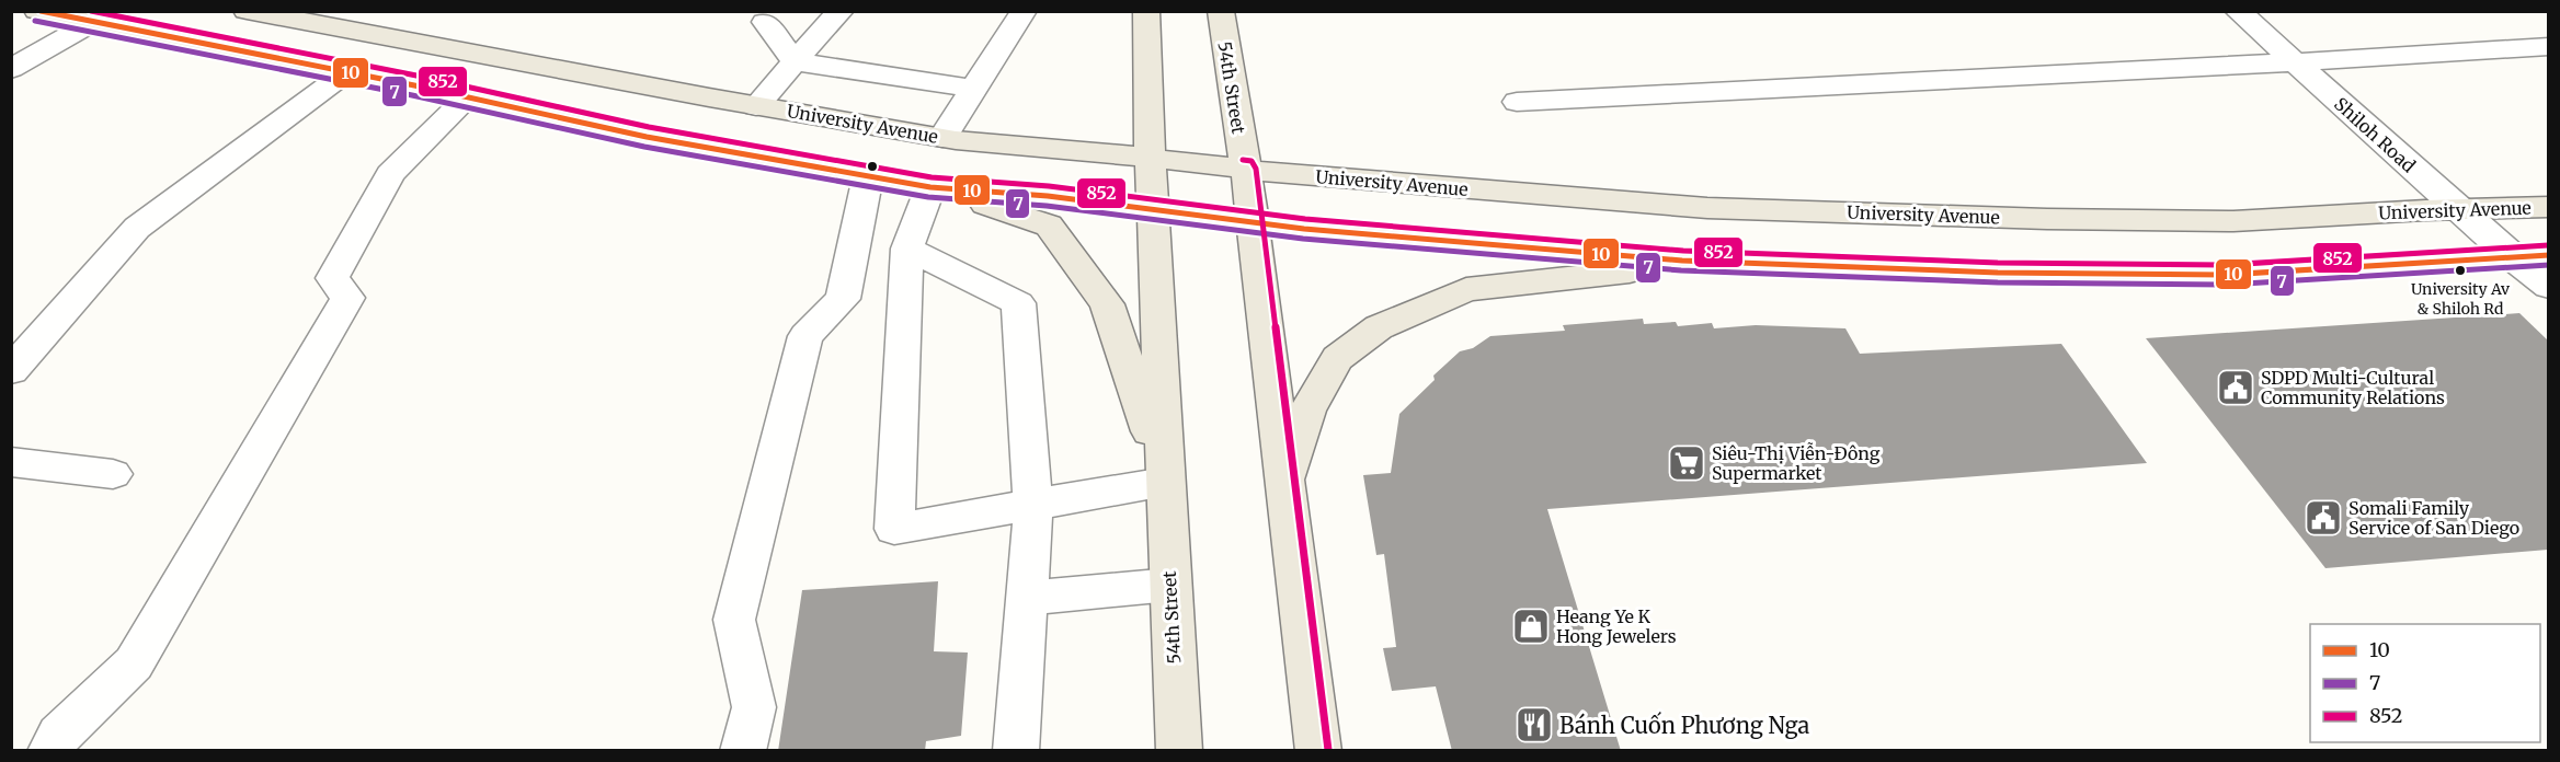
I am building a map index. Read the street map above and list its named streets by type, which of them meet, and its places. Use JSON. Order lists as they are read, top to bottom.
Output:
{
  "streets": {
    "main road": ["54th Street", "University Avenue"],
    "street": ["Shiloh Road"]
  },
  "crossings": [
    ["54th Street", "University Avenue"],
    ["University Avenue", "Shiloh Road"]
  ],
  "places": {
    "other": ["University Av & Shiloh Rd"],
    "public building": ["SDPD Multi-Cultural Community Relations", "Somali Family Service of San Diego"],
    "supermarket": ["Siêu-Thị Viễn-Đông Supermarket"],
    "shop": ["Heang Ye K Hong Jewelers"],
    "restaurant": ["Bánh Cuốn Phương Nga"]
  },
  "lines": ["transit line 10", "transit line 852", "transit line 7"],
  "legend": ["10", "7", "852"]
}
